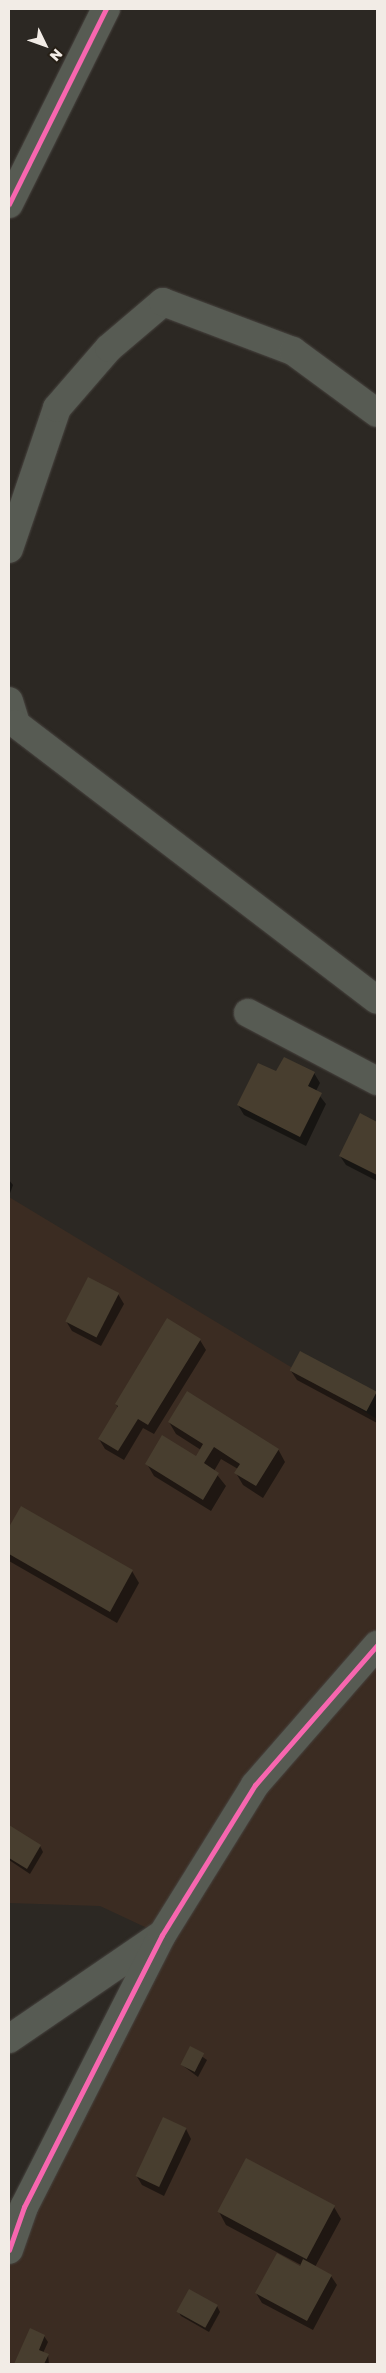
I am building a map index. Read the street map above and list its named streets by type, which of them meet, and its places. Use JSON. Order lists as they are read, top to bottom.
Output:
{
  "north": "bottom right"
}
